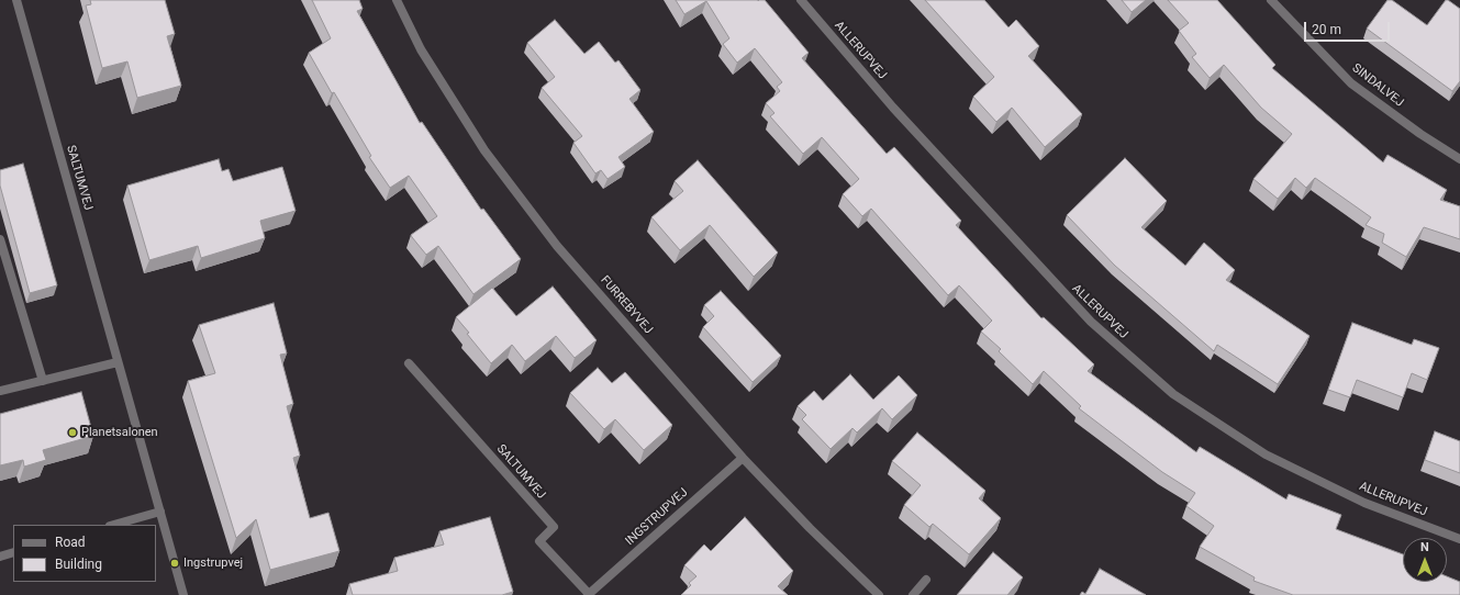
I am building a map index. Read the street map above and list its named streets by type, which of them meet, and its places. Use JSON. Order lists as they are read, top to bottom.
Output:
{
  "streets": {
    "street": [
      "ALLERUPVEJ",
      "SINDALVEJ",
      "SALTUMVEJ",
      "FURREBYVEJ",
      "INGSTRUPVEJ"
    ]
  },
  "crossings": [
    ["SALTUMVEJ", "INGSTRUPVEJ"],
    ["FURREBYVEJ", "INGSTRUPVEJ"]
  ],
  "places": ["Planetsalonen", "Ingstrupvej"],
  "legend": ["Road", "Building"],
  "scale_bar": "20 m",
  "north": "top"
}
